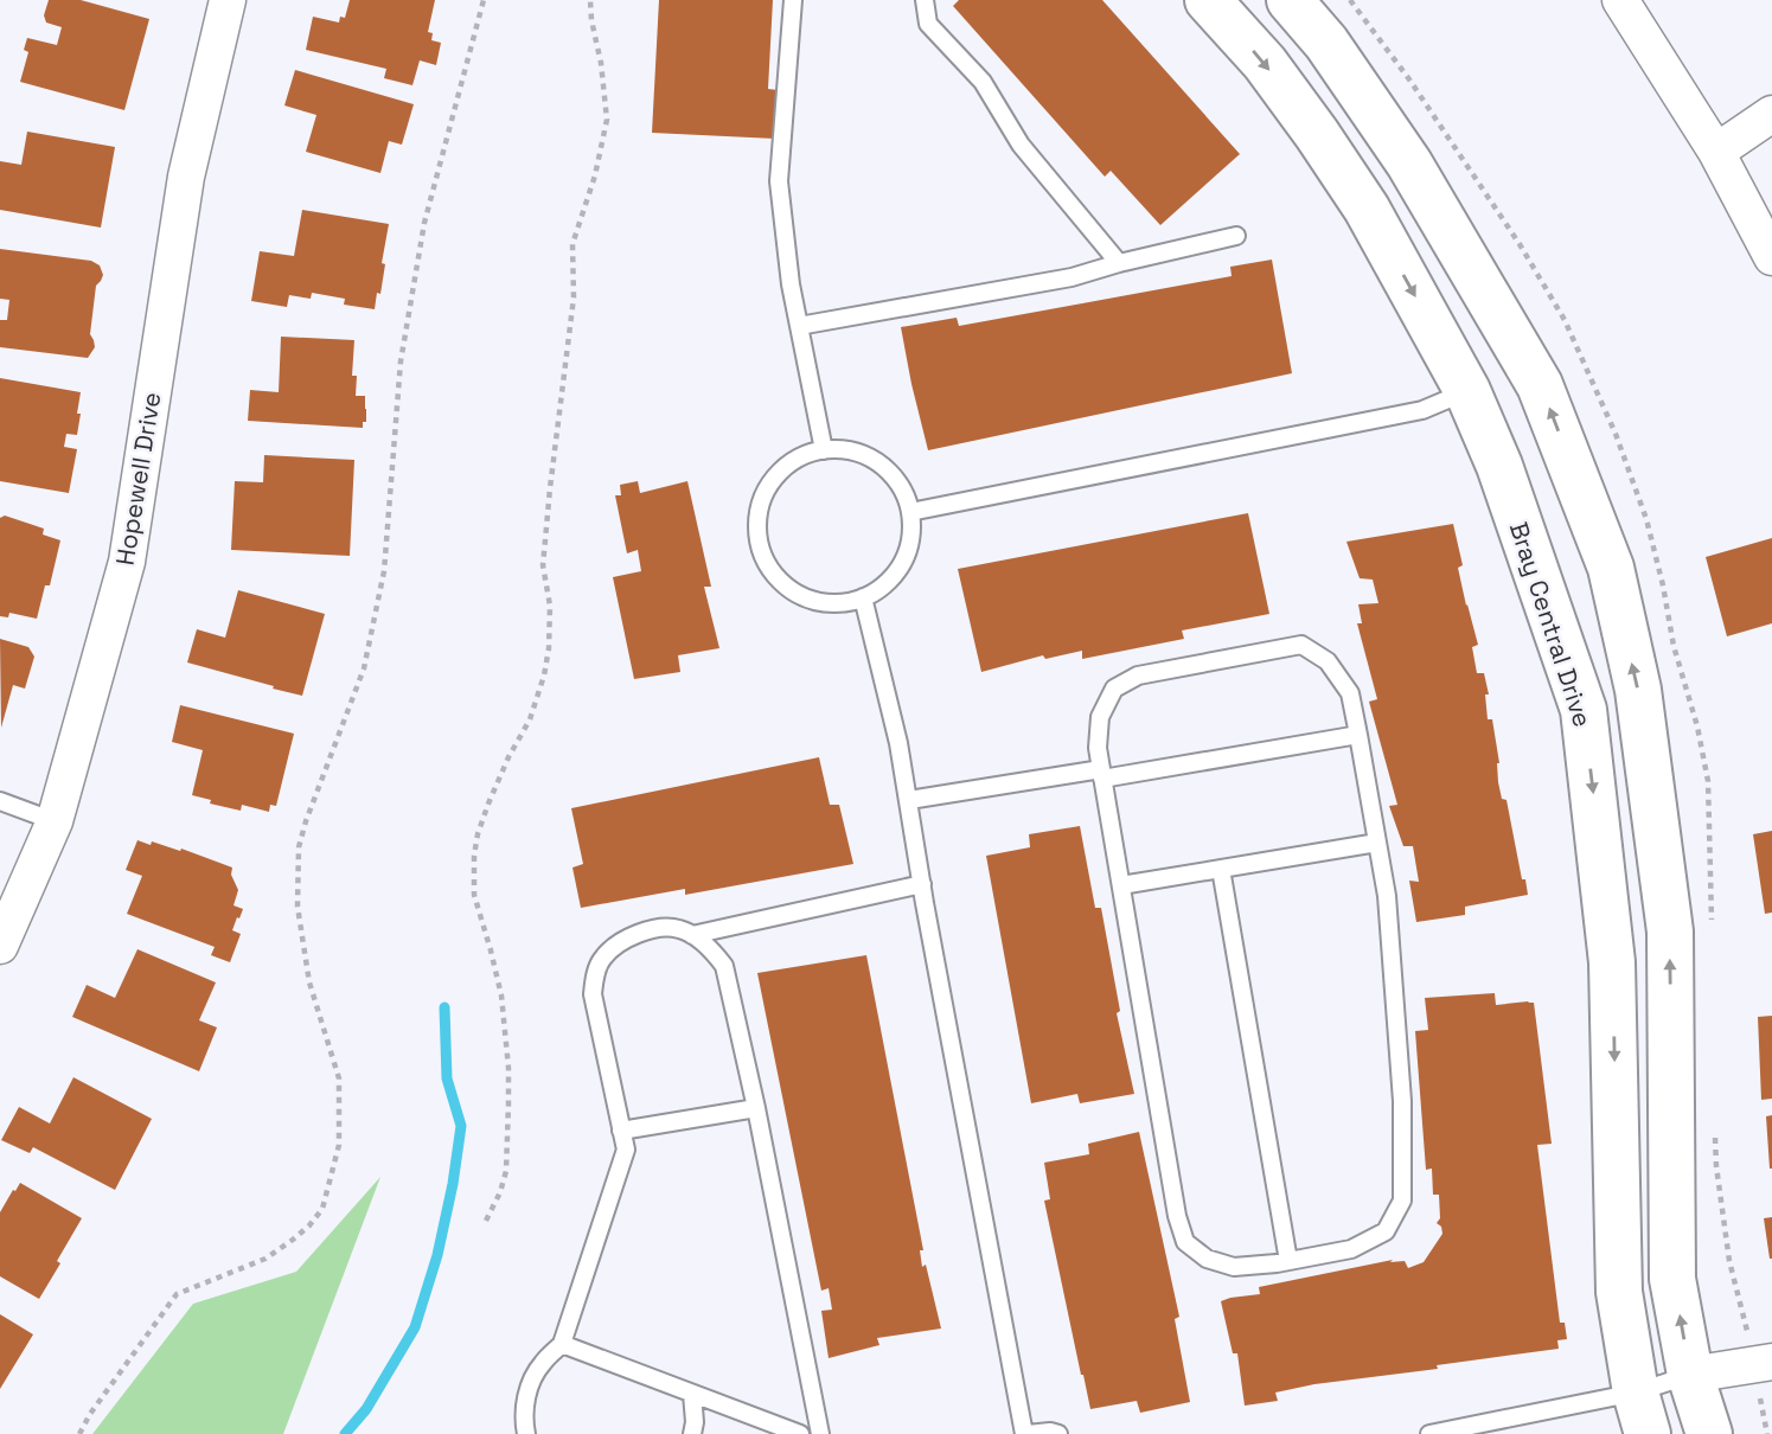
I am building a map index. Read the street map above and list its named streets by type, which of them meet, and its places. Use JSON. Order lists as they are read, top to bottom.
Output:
{
  "streets": {
    "street": ["Hopewell Drive", "Bray Central Drive"]
  }
}
